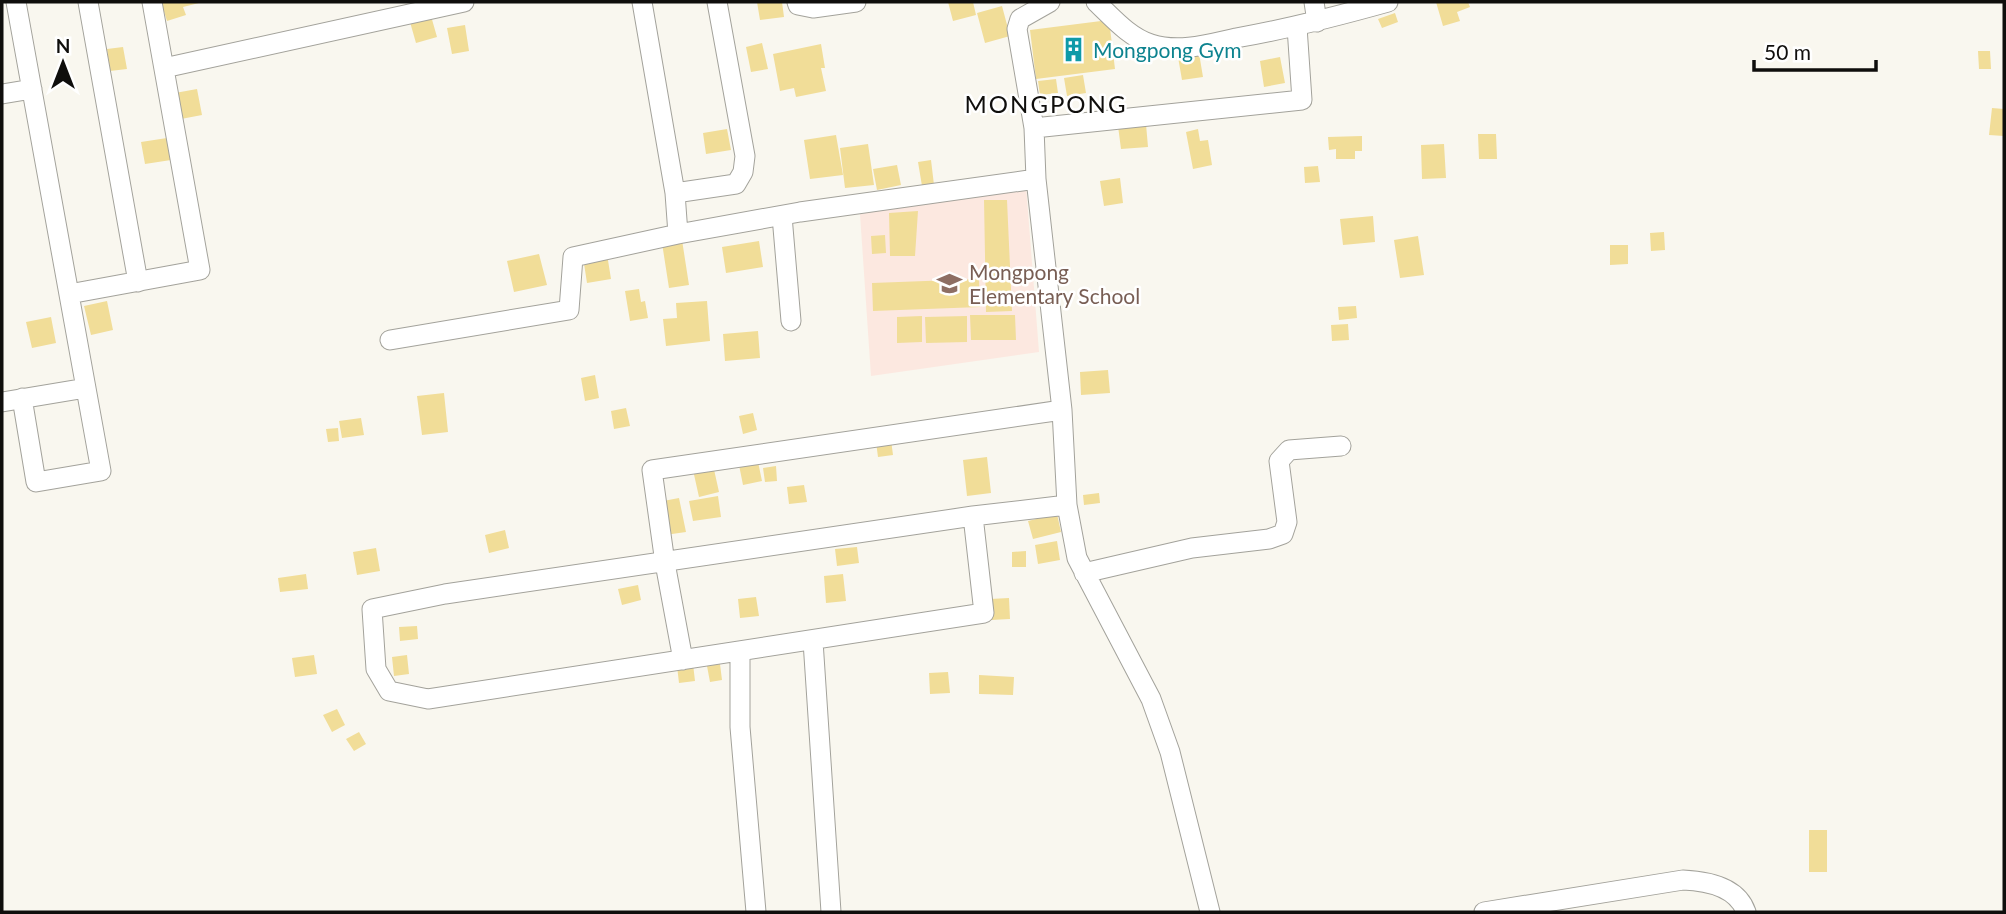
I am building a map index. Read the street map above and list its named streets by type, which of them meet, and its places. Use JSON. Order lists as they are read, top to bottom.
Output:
{
  "districts": ["MONGPONG"],
  "places": {
    "building": ["Mongpong Gym"],
    "school or university": ["Mongpong Elementary School"]
  },
  "scale_bar": "50 m",
  "north": "top"
}
